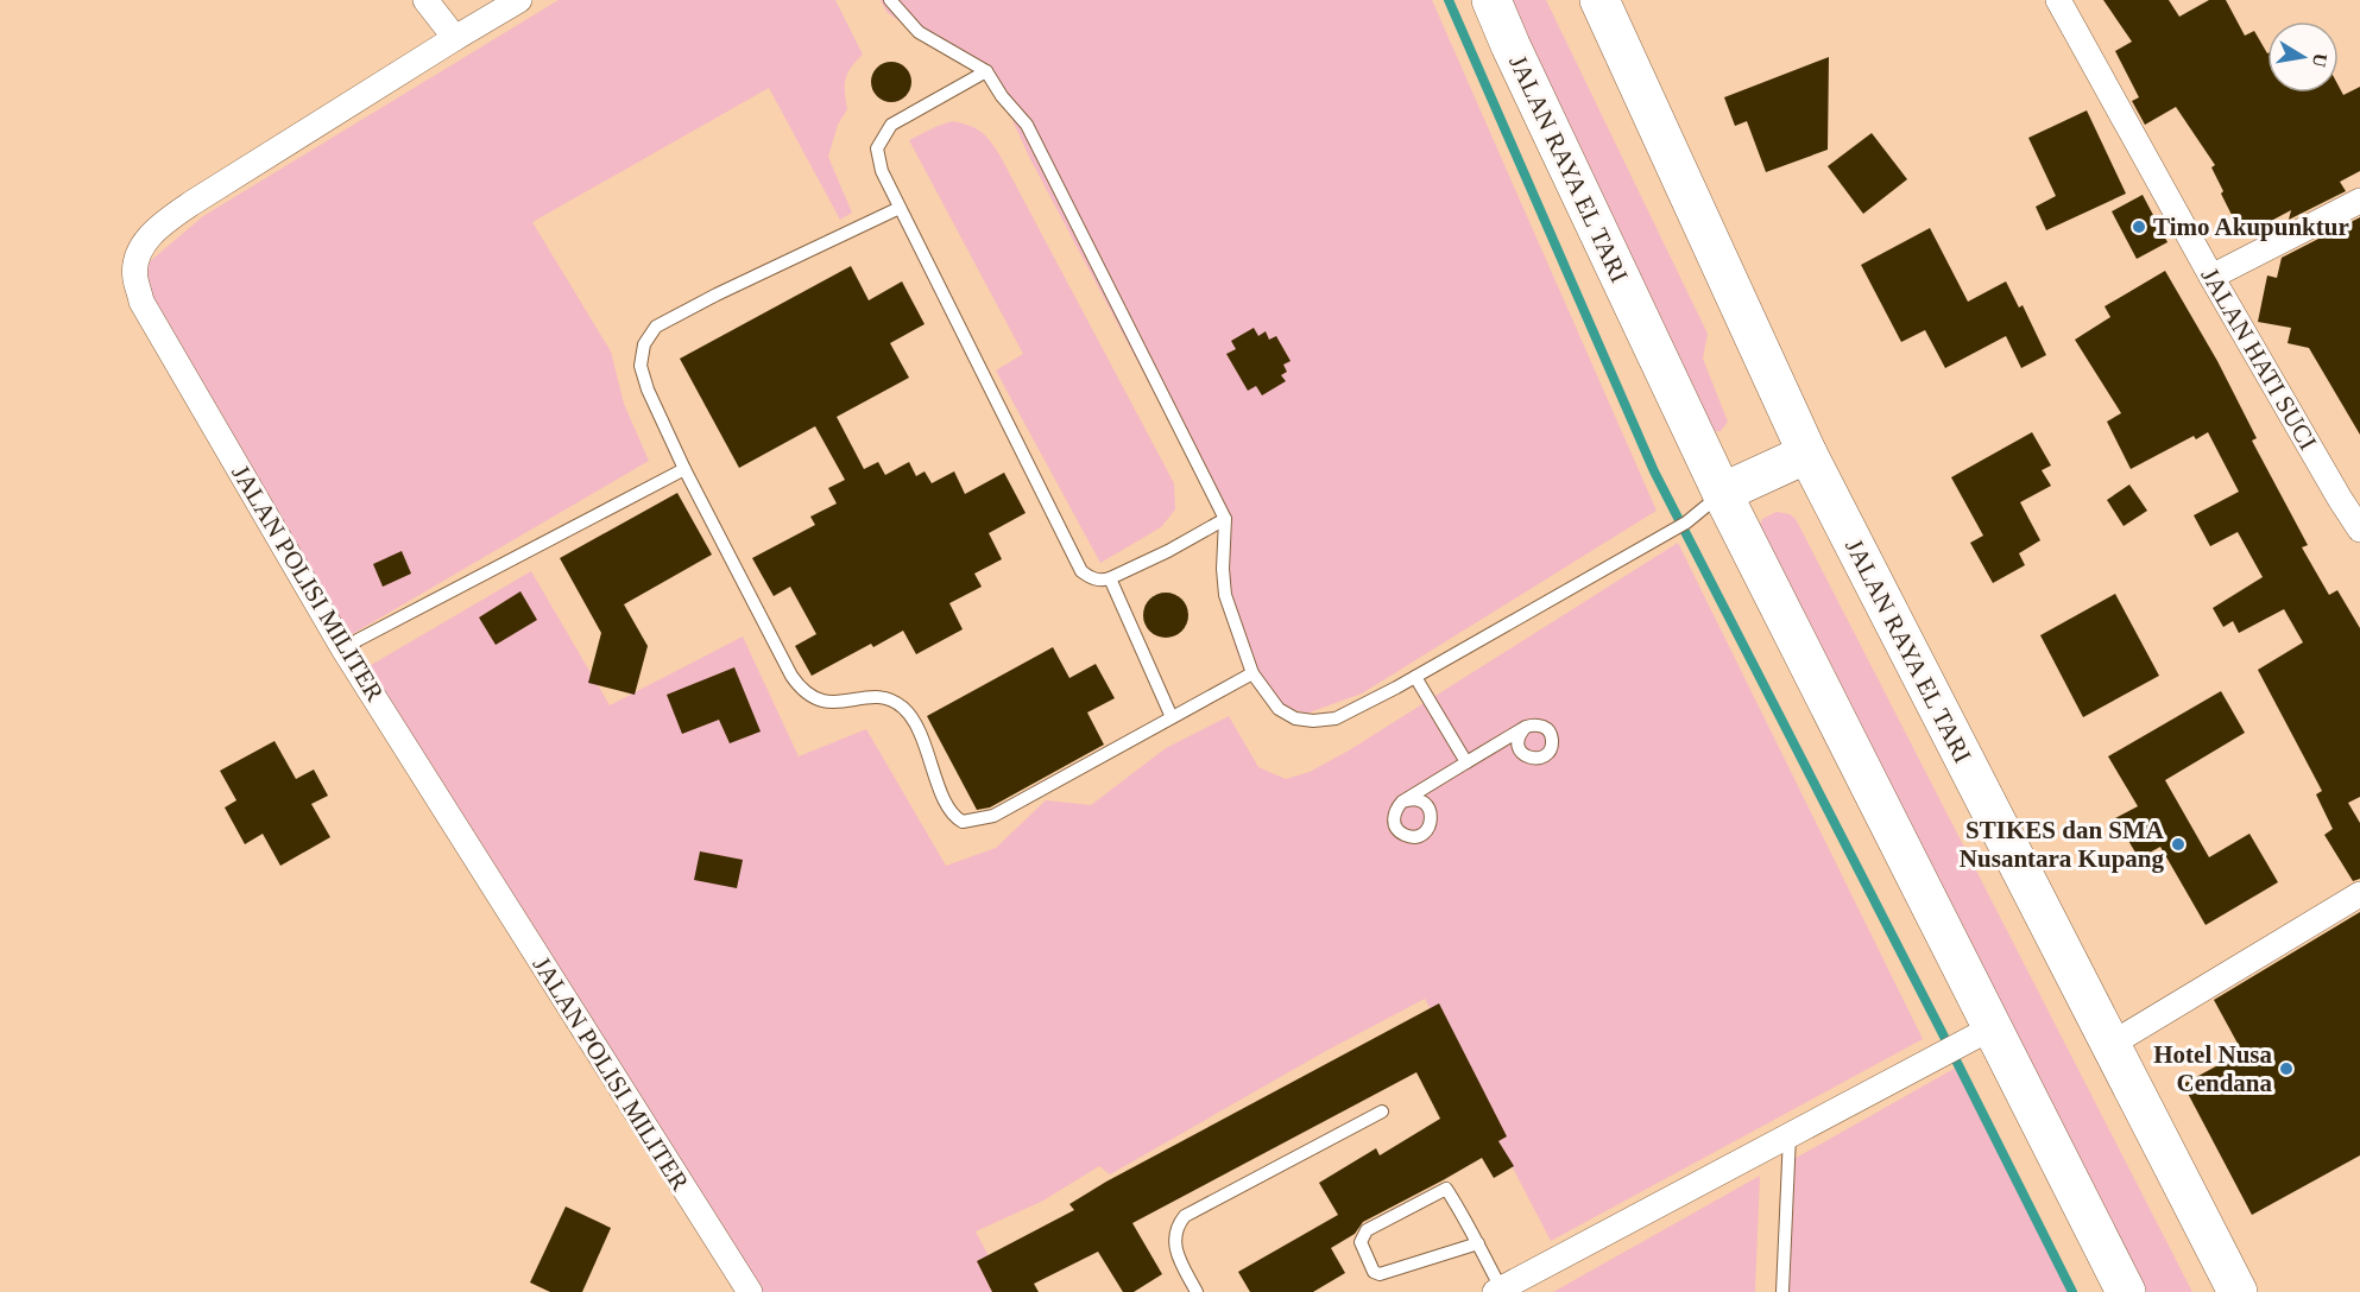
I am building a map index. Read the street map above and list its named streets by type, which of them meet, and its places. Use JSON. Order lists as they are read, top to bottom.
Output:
{
  "streets": {
    "main road": ["JALAN RAYA EL TARI"],
    "street": ["JALAN HATI SUCI", "JALAN POLISI MILITER"]
  },
  "places": ["Timo Akupunktur", "STIKES dan SMA Nusantara Kupang", "Hotel Nusa Cendana"],
  "north": "right"
}
